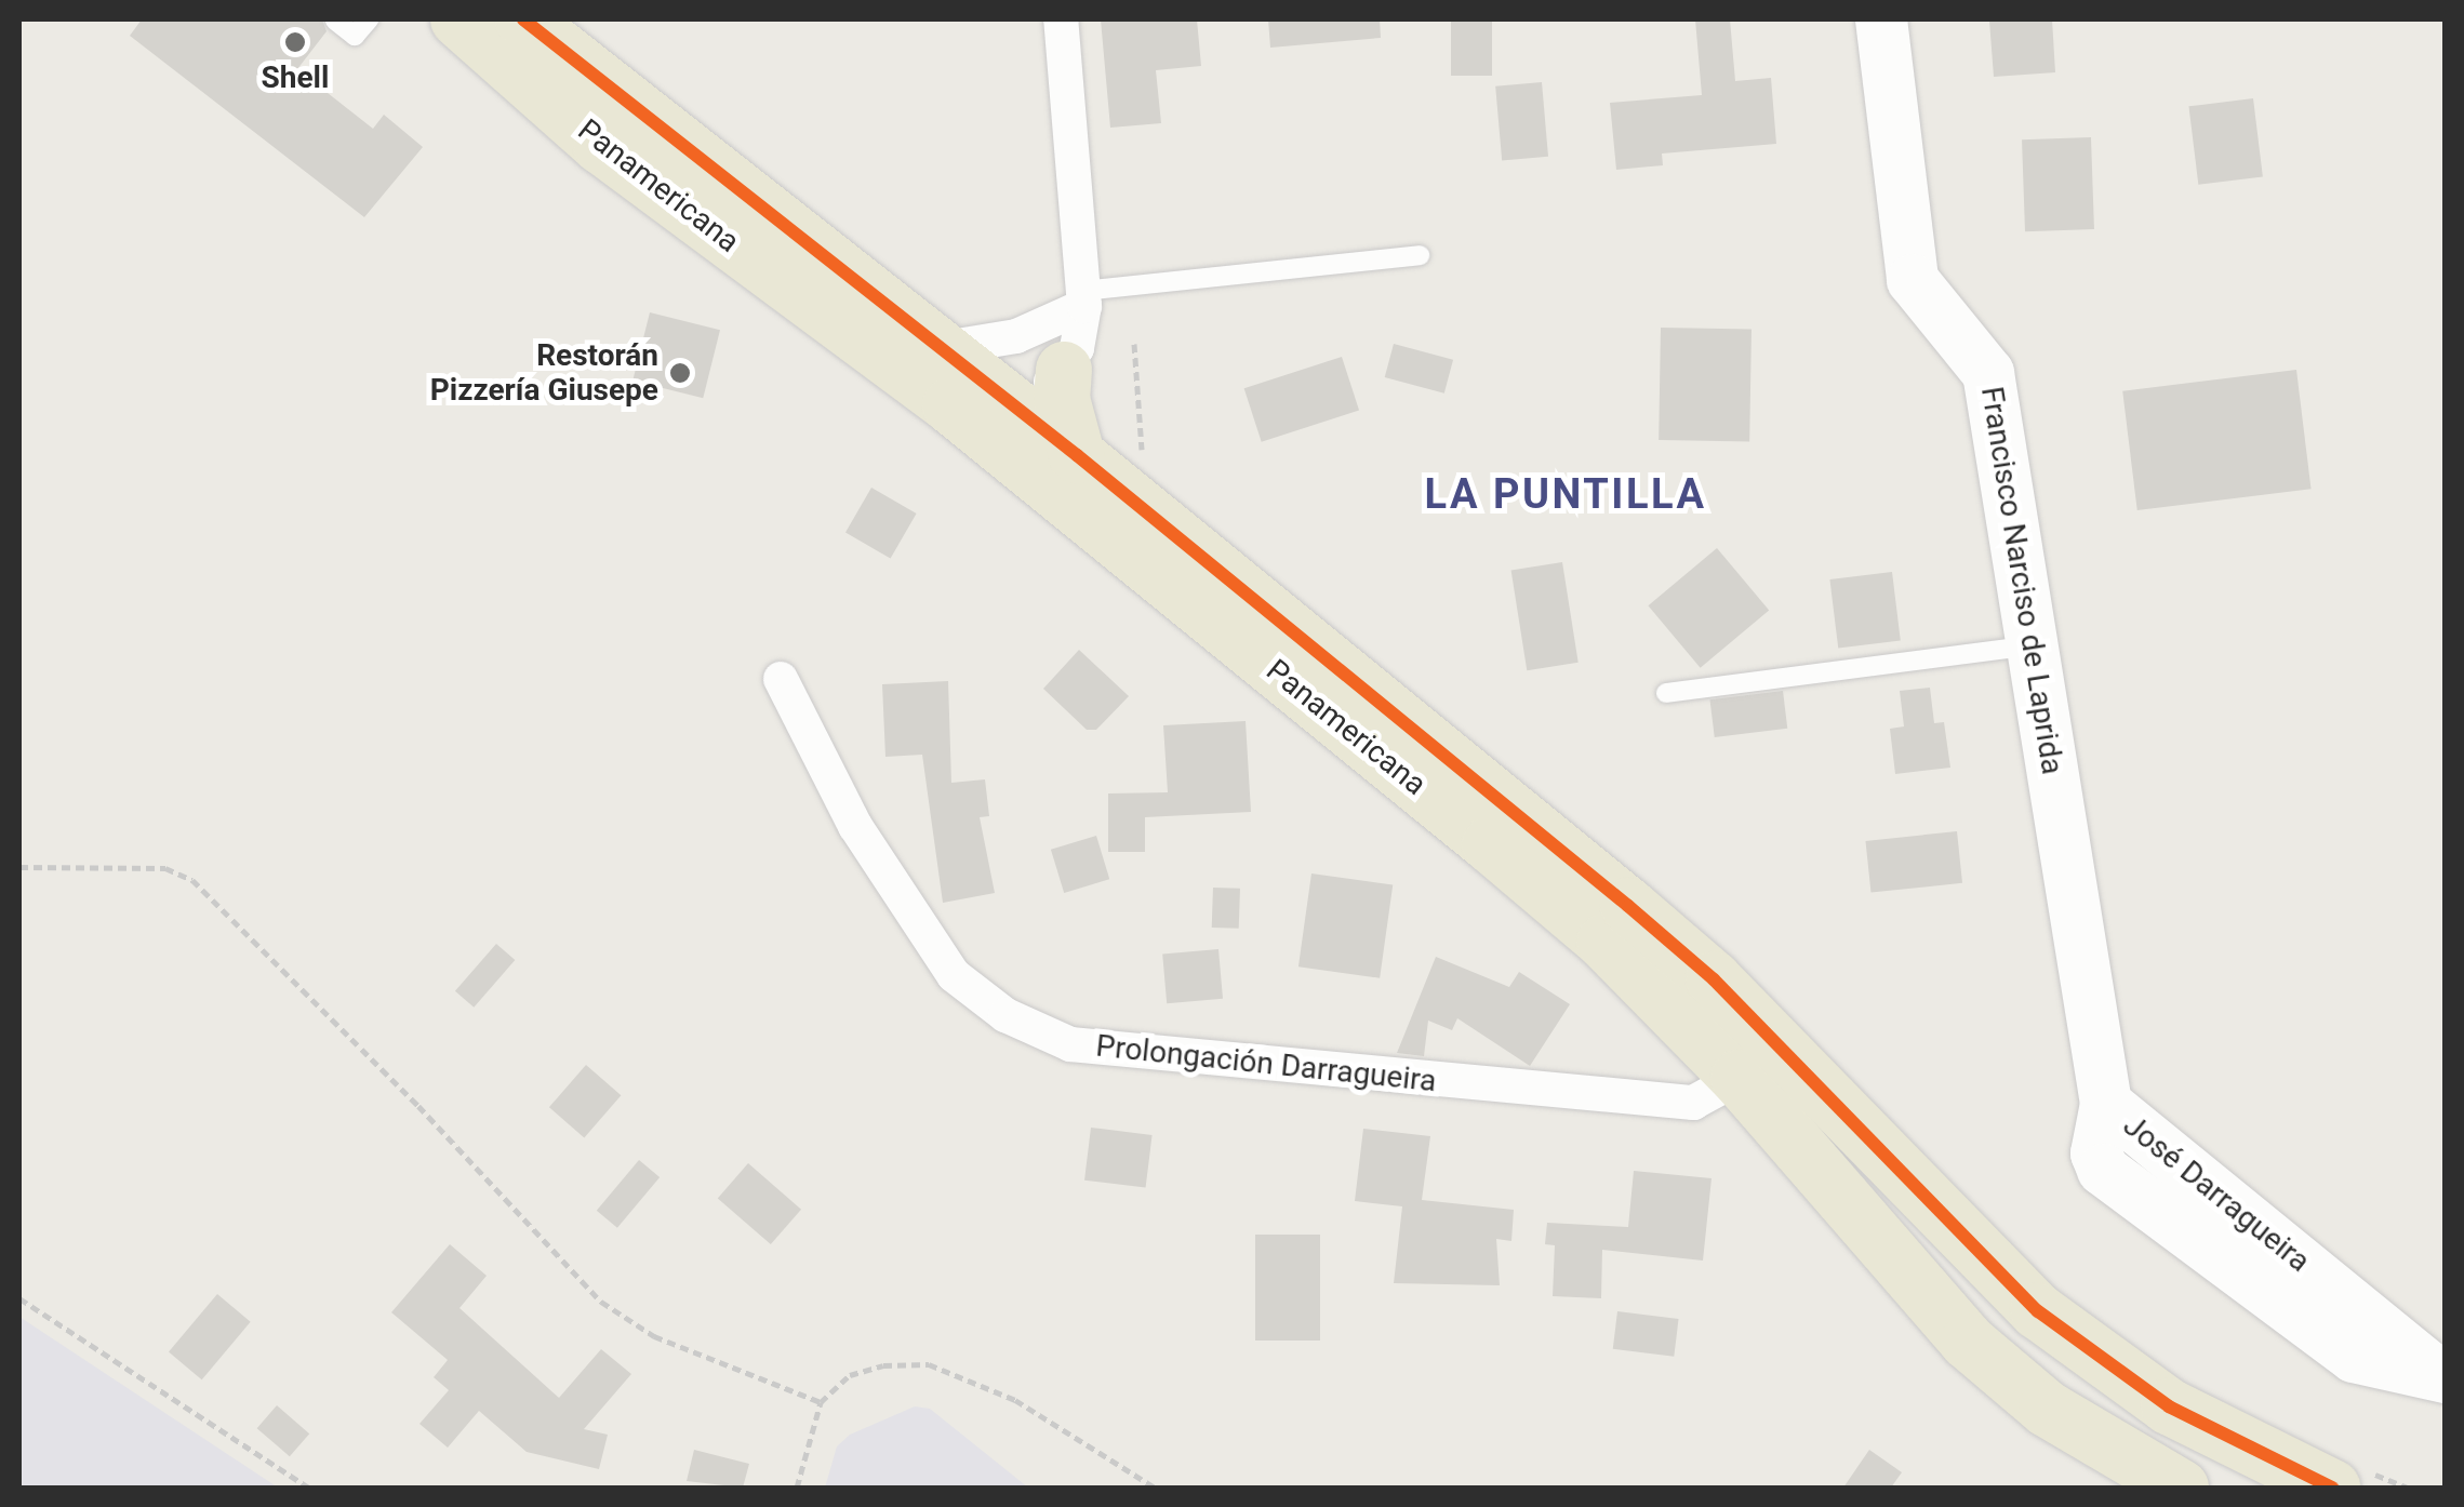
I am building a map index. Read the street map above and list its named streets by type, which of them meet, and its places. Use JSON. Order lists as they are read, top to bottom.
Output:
{
  "streets": {
    "main road": ["Panamericana"],
    "street": ["Francisco Narciso de Laprida", "Prolongación Darragueira", "José Darragueira"]
  },
  "crossings": [
    ["Panamericana", "Prolongación Darragueira"],
    ["Francisco Narciso de Laprida", "José Darragueira"]
  ],
  "districts": ["LA PUNTILLA"],
  "places": ["Shell", "Restorán Pizzería Giusepe"]
}
